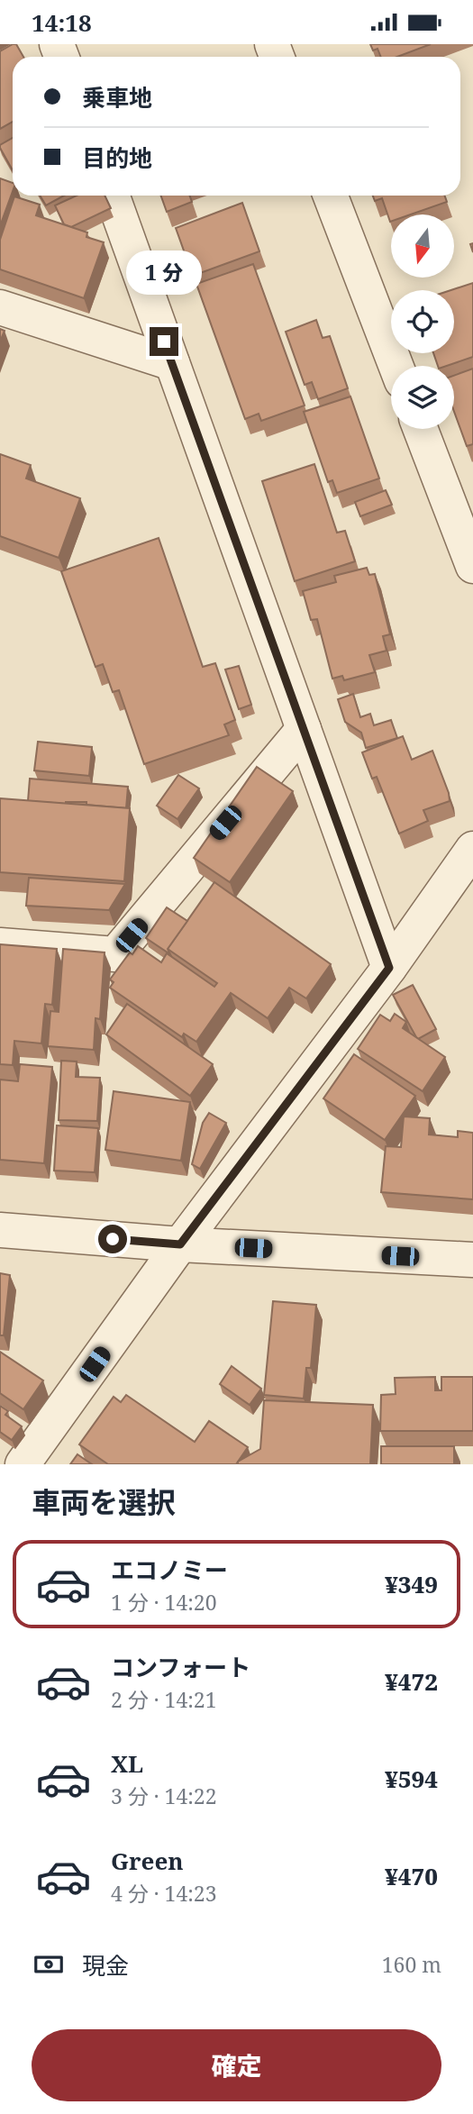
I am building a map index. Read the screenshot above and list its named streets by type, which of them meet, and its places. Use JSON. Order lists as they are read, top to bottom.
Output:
{
  "north": "bottom",
  "page": {
    "status": "14:18",
    "banner": ["乗車地", "目的地"],
    "bubble": "1 分",
    "heading": "車両を選択",
    "list": [
      {
        "name": "エコノミー",
        "note": "1 分 · 14:20",
        "value": "¥349"
      },
      {
        "name": "コンフォート",
        "note": "2 分 · 14:21",
        "value": "¥472"
      },
      {
        "name": "XL",
        "note": "3 分 · 14:22",
        "value": "¥594"
      },
      {
        "name": "Green",
        "note": "4 分 · 14:23",
        "value": "¥470"
      }
    ],
    "pay": ["現金", "160 m"],
    "buttons": "確定"
  }
}
